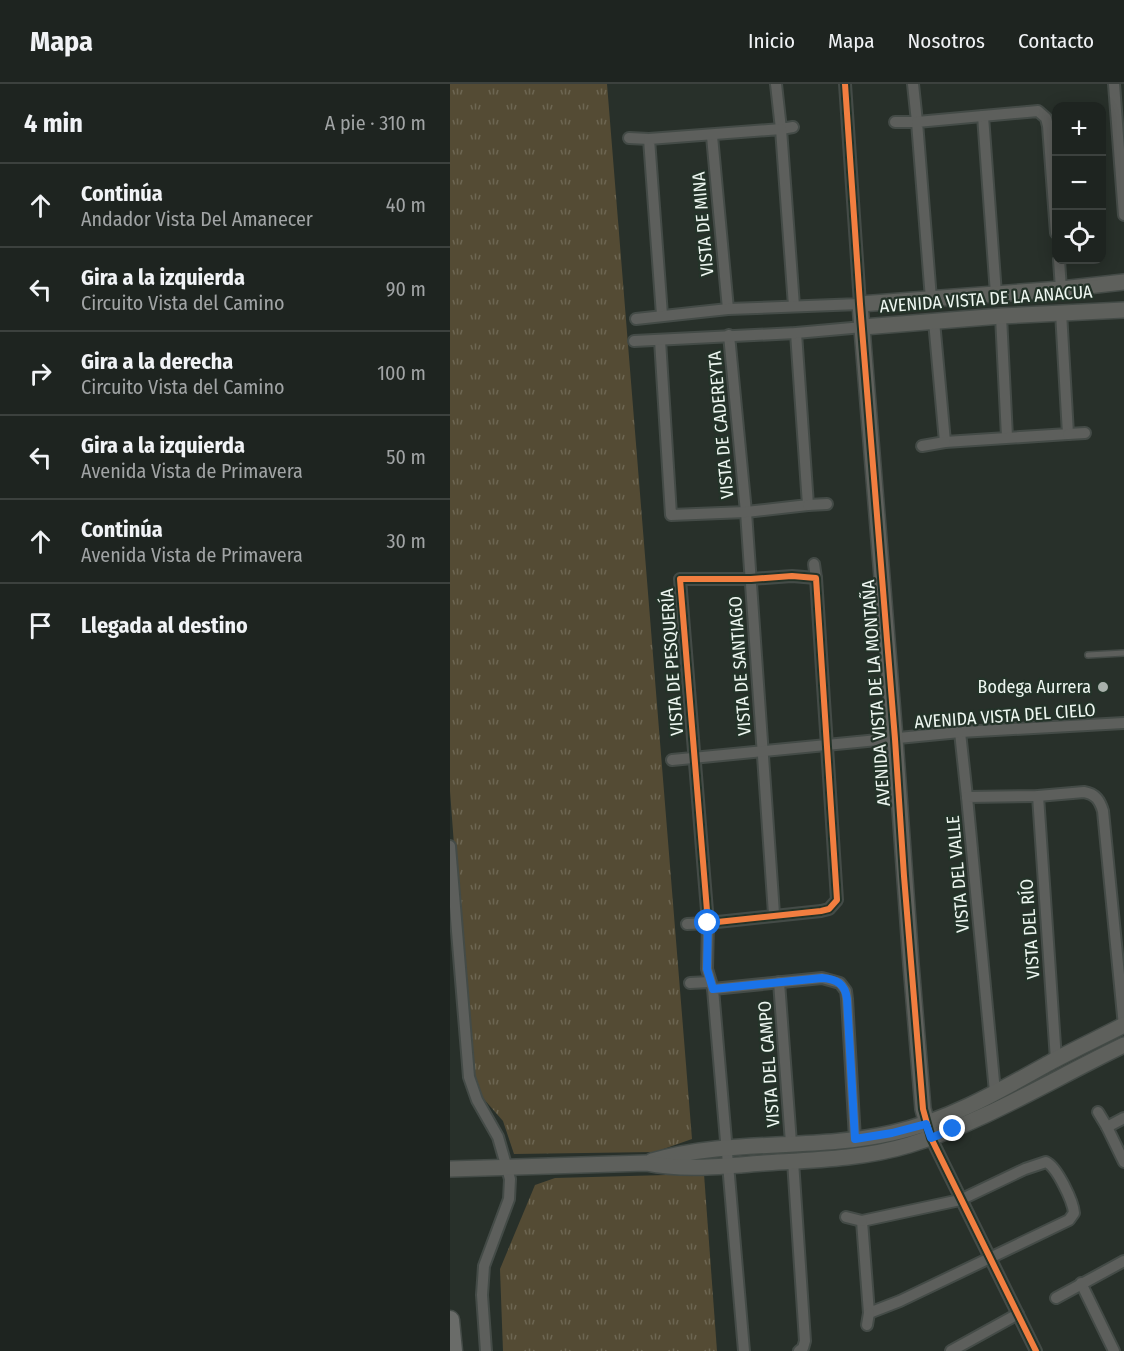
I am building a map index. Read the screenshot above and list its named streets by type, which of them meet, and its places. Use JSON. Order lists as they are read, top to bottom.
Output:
{
  "streets": {
    "street": [
      "VISTA DE MINA",
      "AVENIDA VISTA DE LA ANACUA",
      "VISTA DE CADEREYTA",
      "VISTA DE PESQUERÍA",
      "VISTA DE SANTIAGO",
      "AVENIDA VISTA DE LA MONTAÑA",
      "AVENIDA VISTA DEL CIELO",
      "VISTA DEL VALLE",
      "VISTA DEL RÍO",
      "VISTA DEL CAMPO"
    ]
  },
  "crossings": [
    ["VISTA DE MINA", "AVENIDA VISTA DE LA ANACUA"],
    ["AVENIDA VISTA DE LA ANACUA", "VISTA DE CADEREYTA"],
    ["AVENIDA VISTA DE LA ANACUA", "AVENIDA VISTA DE LA MONTAÑA"],
    ["VISTA DE CADEREYTA", "VISTA DE PESQUERÍA"],
    ["VISTA DE CADEREYTA", "VISTA DE SANTIAGO"],
    ["VISTA DE PESQUERÍA", "VISTA DE SANTIAGO"],
    ["VISTA DE PESQUERÍA", "AVENIDA VISTA DEL CIELO"],
    ["VISTA DE SANTIAGO", "AVENIDA VISTA DEL CIELO"],
    ["AVENIDA VISTA DE LA MONTAÑA", "AVENIDA VISTA DEL CIELO"],
    ["VISTA DEL VALLE", "VISTA DEL RÍO"]
  ],
  "places": ["Bodega Aurrera"],
  "page": {
    "header": "Mapa",
    "nav": [
      "Inicio",
      "Mapa",
      "Nosotros",
      "Contacto"
    ],
    "heading": ["4 min", "A pie · 310 m"],
    "map_buttons": ["+", "−"],
    "list": [
      ["Continúa", "Andador Vista Del Amanecer", "40 m"],
      ["Gira a la izquierda", "Circuito Vista del Camino", "90 m"],
      ["Gira a la derecha", "Circuito Vista del Camino", "100 m"],
      ["Gira a la izquierda", "Avenida Vista de Primavera", "50 m"],
      ["Continúa", "Avenida Vista de Primavera", "30 m"],
      "Llegada al destino"
    ]
  }
}
